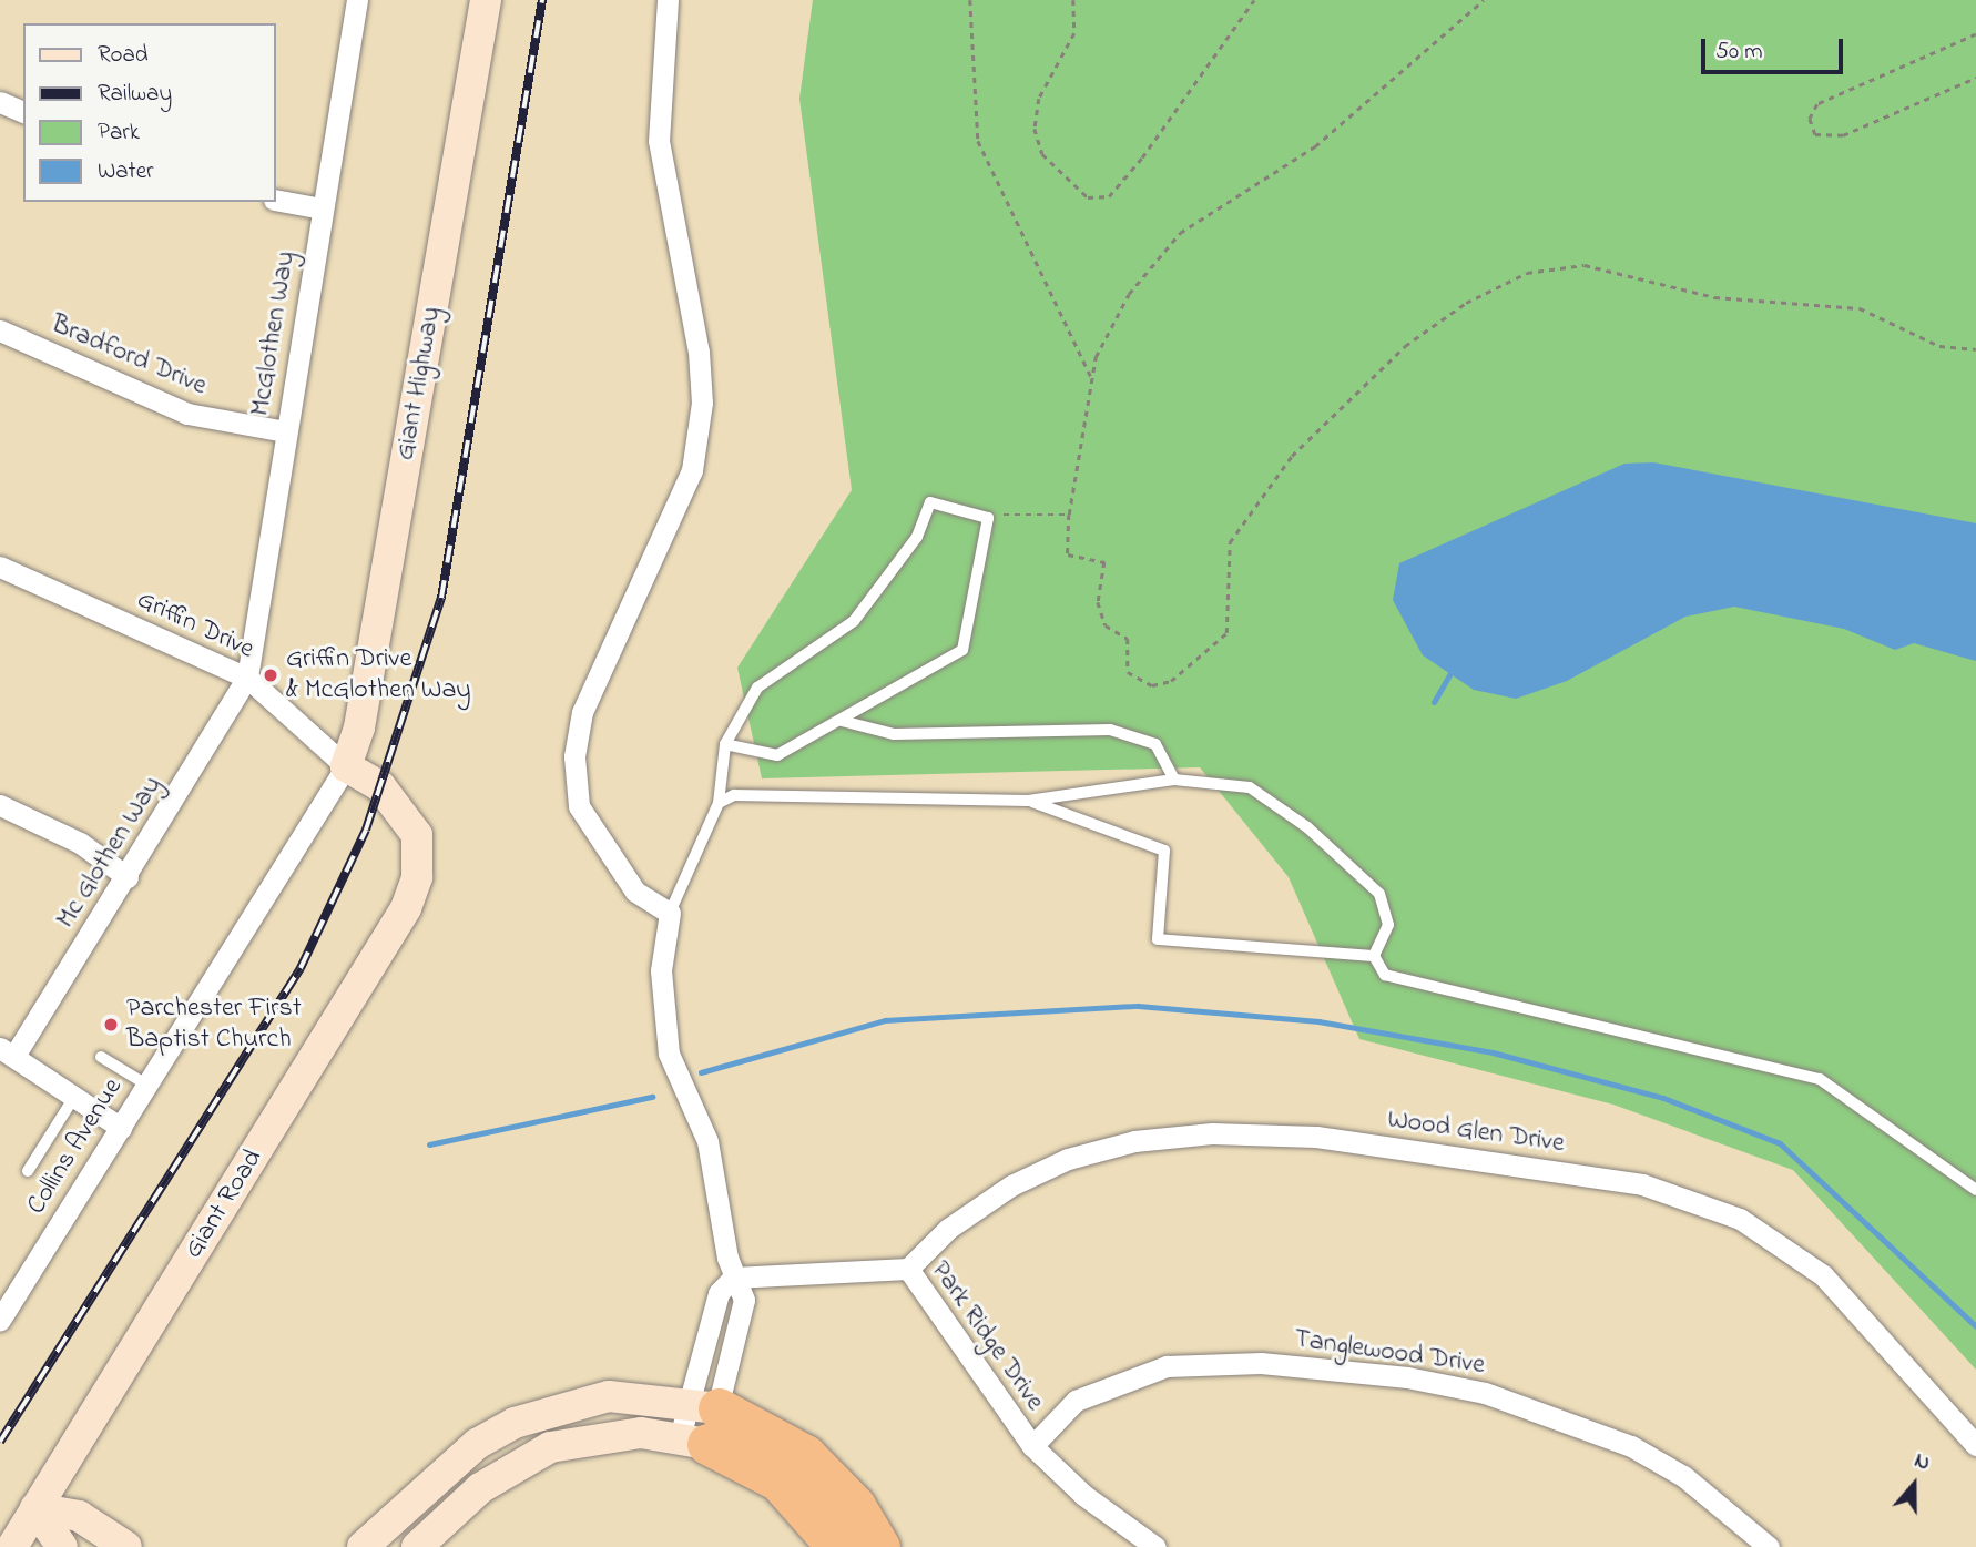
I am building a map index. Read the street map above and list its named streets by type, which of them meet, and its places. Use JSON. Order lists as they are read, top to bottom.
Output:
{
  "streets": {
    "street": [
      "McGlothen Way",
      "Bradford Drive",
      "Giant Highway",
      "Griffin Drive",
      "Mc Glothen Way",
      "Wood Glen Drive",
      "Collins Avenue",
      "Giant Road",
      "Park Ridge Drive",
      "Tanglewood Drive"
    ]
  },
  "crossings": [
    ["McGlothen Way", "Bradford Drive"],
    ["McGlothen Way", "Griffin Drive"],
    ["McGlothen Way", "Mc Glothen Way"],
    ["Giant Highway", "Griffin Drive"],
    ["Giant Highway", "Collins Avenue"],
    ["Giant Highway", "Giant Road"],
    ["Griffin Drive", "Mc Glothen Way"],
    ["Griffin Drive", "Collins Avenue"],
    ["Griffin Drive", "Giant Road"],
    ["Wood Glen Drive", "Park Ridge Drive"],
    ["Collins Avenue", "Giant Road"],
    ["Park Ridge Drive", "Tanglewood Drive"]
  ],
  "places": ["Griffin Drive & McGlothen Way", "Parchester First Baptist Church"],
  "legend": [
    "Road",
    "Railway",
    "Park",
    "Water"
  ],
  "scale_bar": "50 m",
  "north": "top"
}
